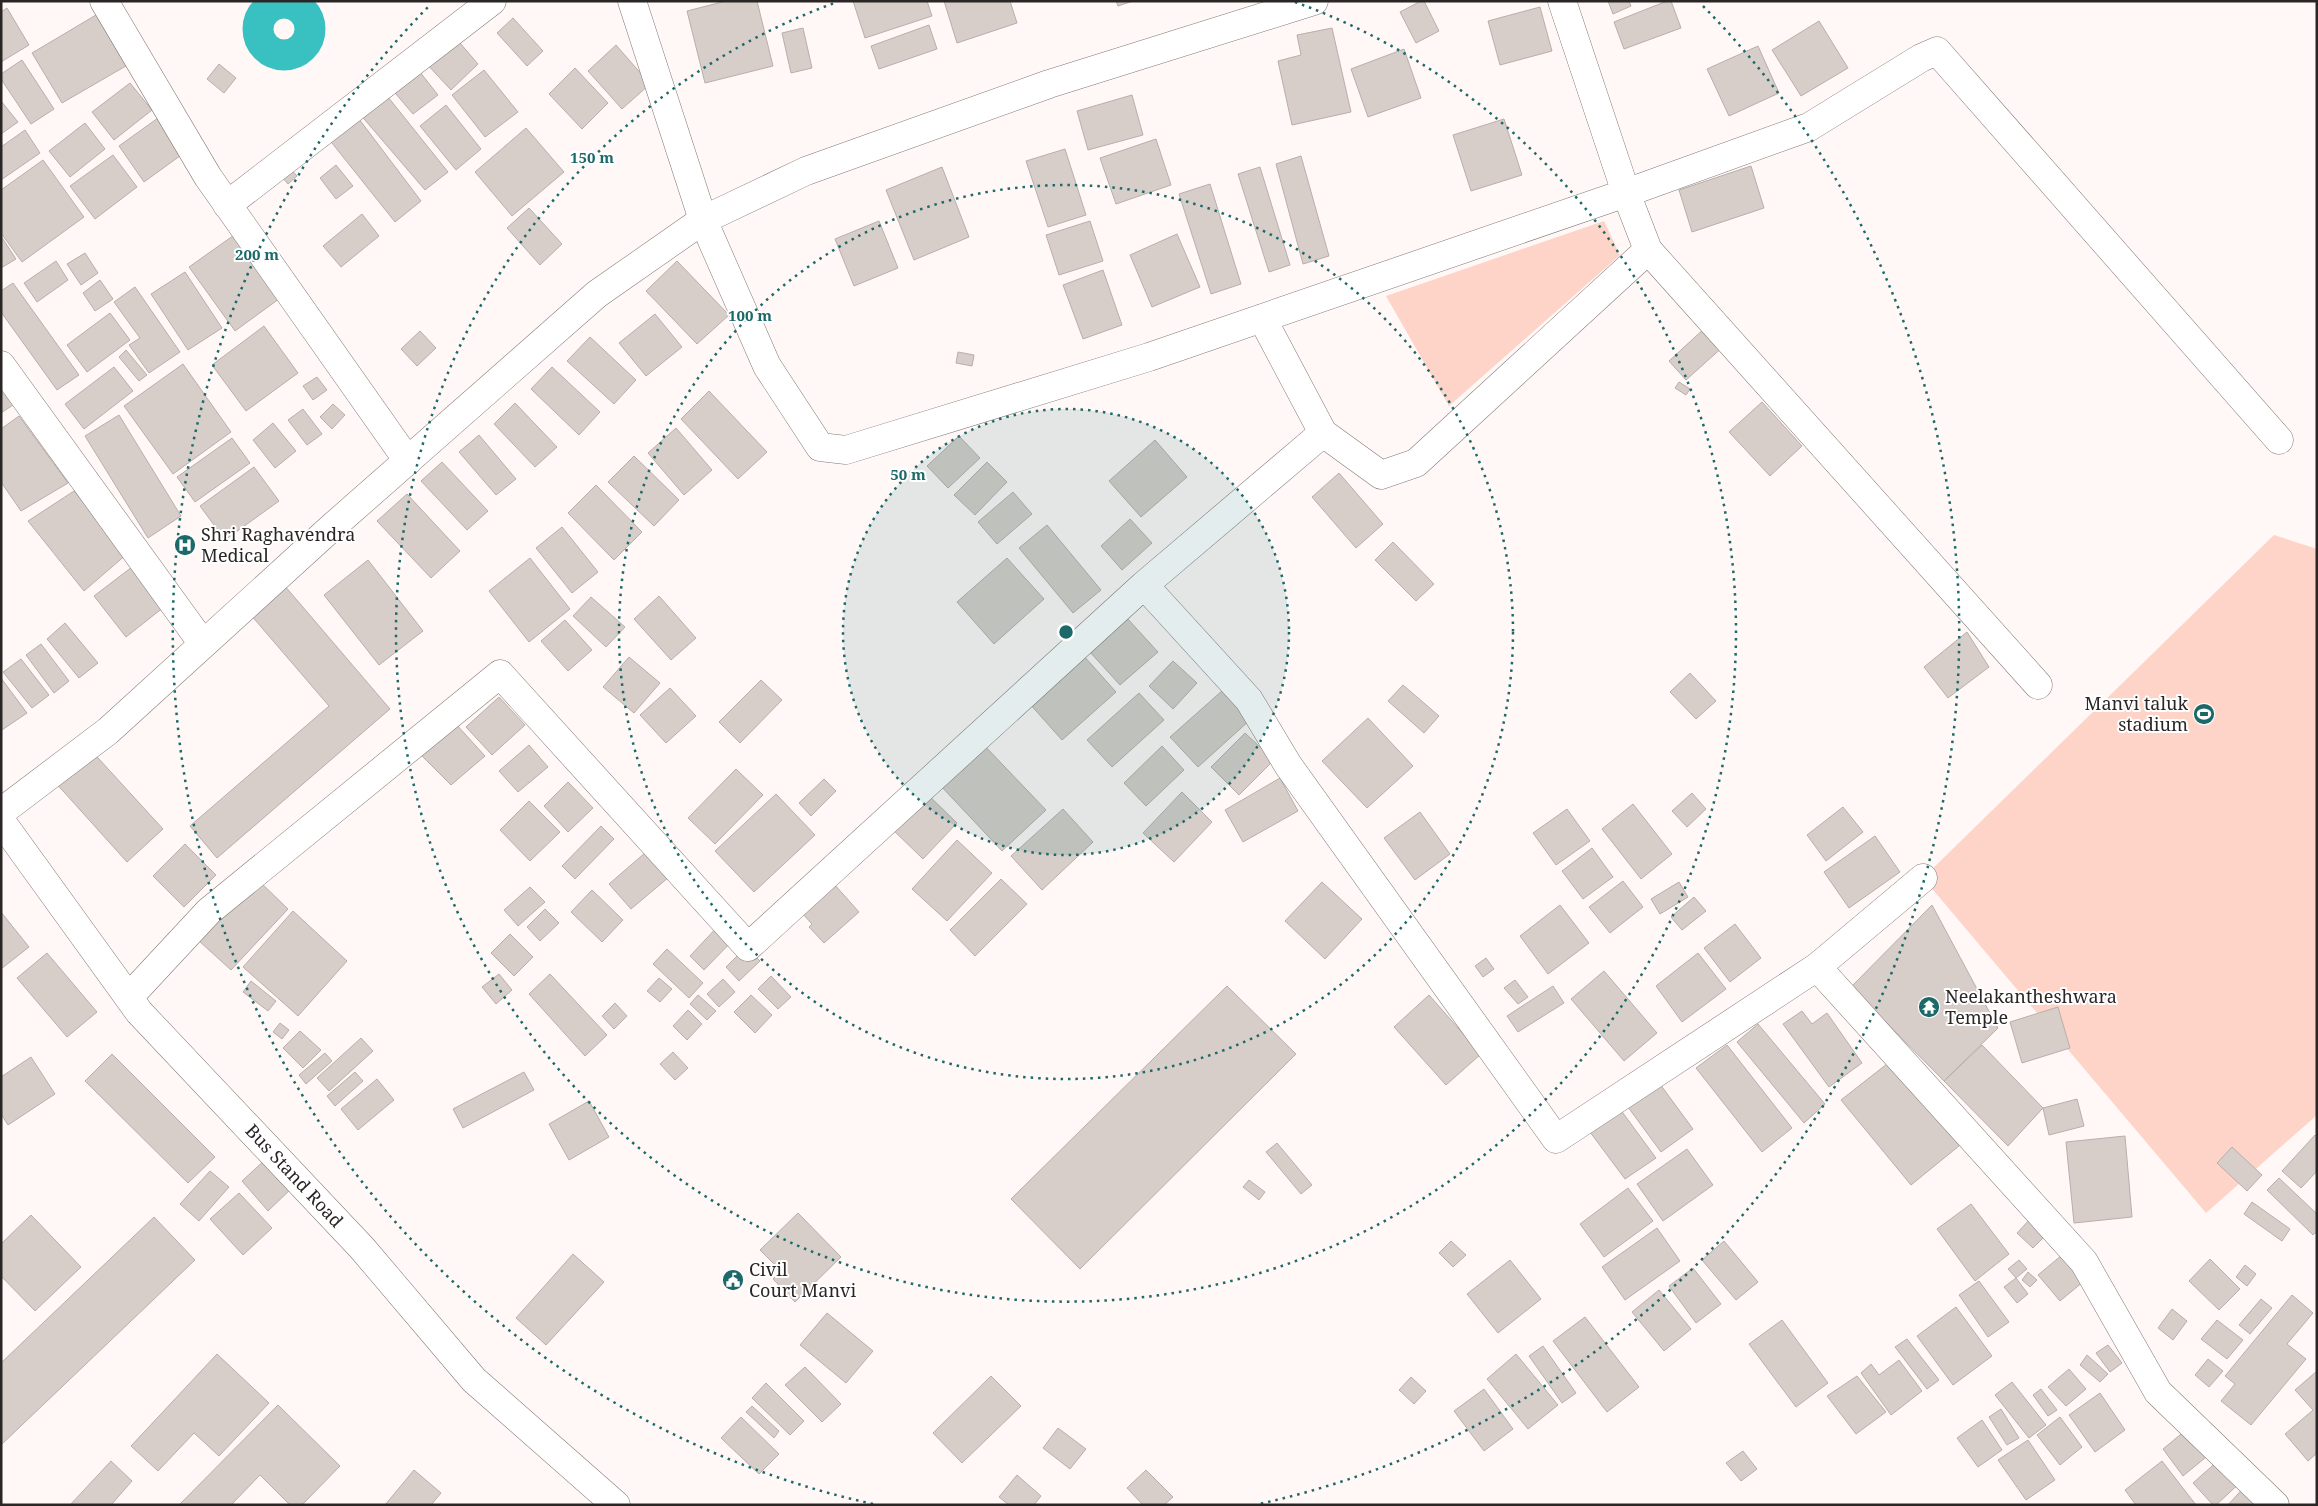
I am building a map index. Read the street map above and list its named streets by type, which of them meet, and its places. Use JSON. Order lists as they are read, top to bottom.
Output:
{
  "streets": {
    "street": ["Bus Stand Road"]
  },
  "places": {
    "hospital": ["Shri Raghavendra Medical"],
    "sports": ["Manvi taluk stadium"],
    "temple": ["Neelakantheshwara Temple"],
    "public building": ["Civil Court Manvi"]
  },
  "rings": [
    "150 m",
    "200 m",
    "100 m",
    "50 m"
  ]
}
